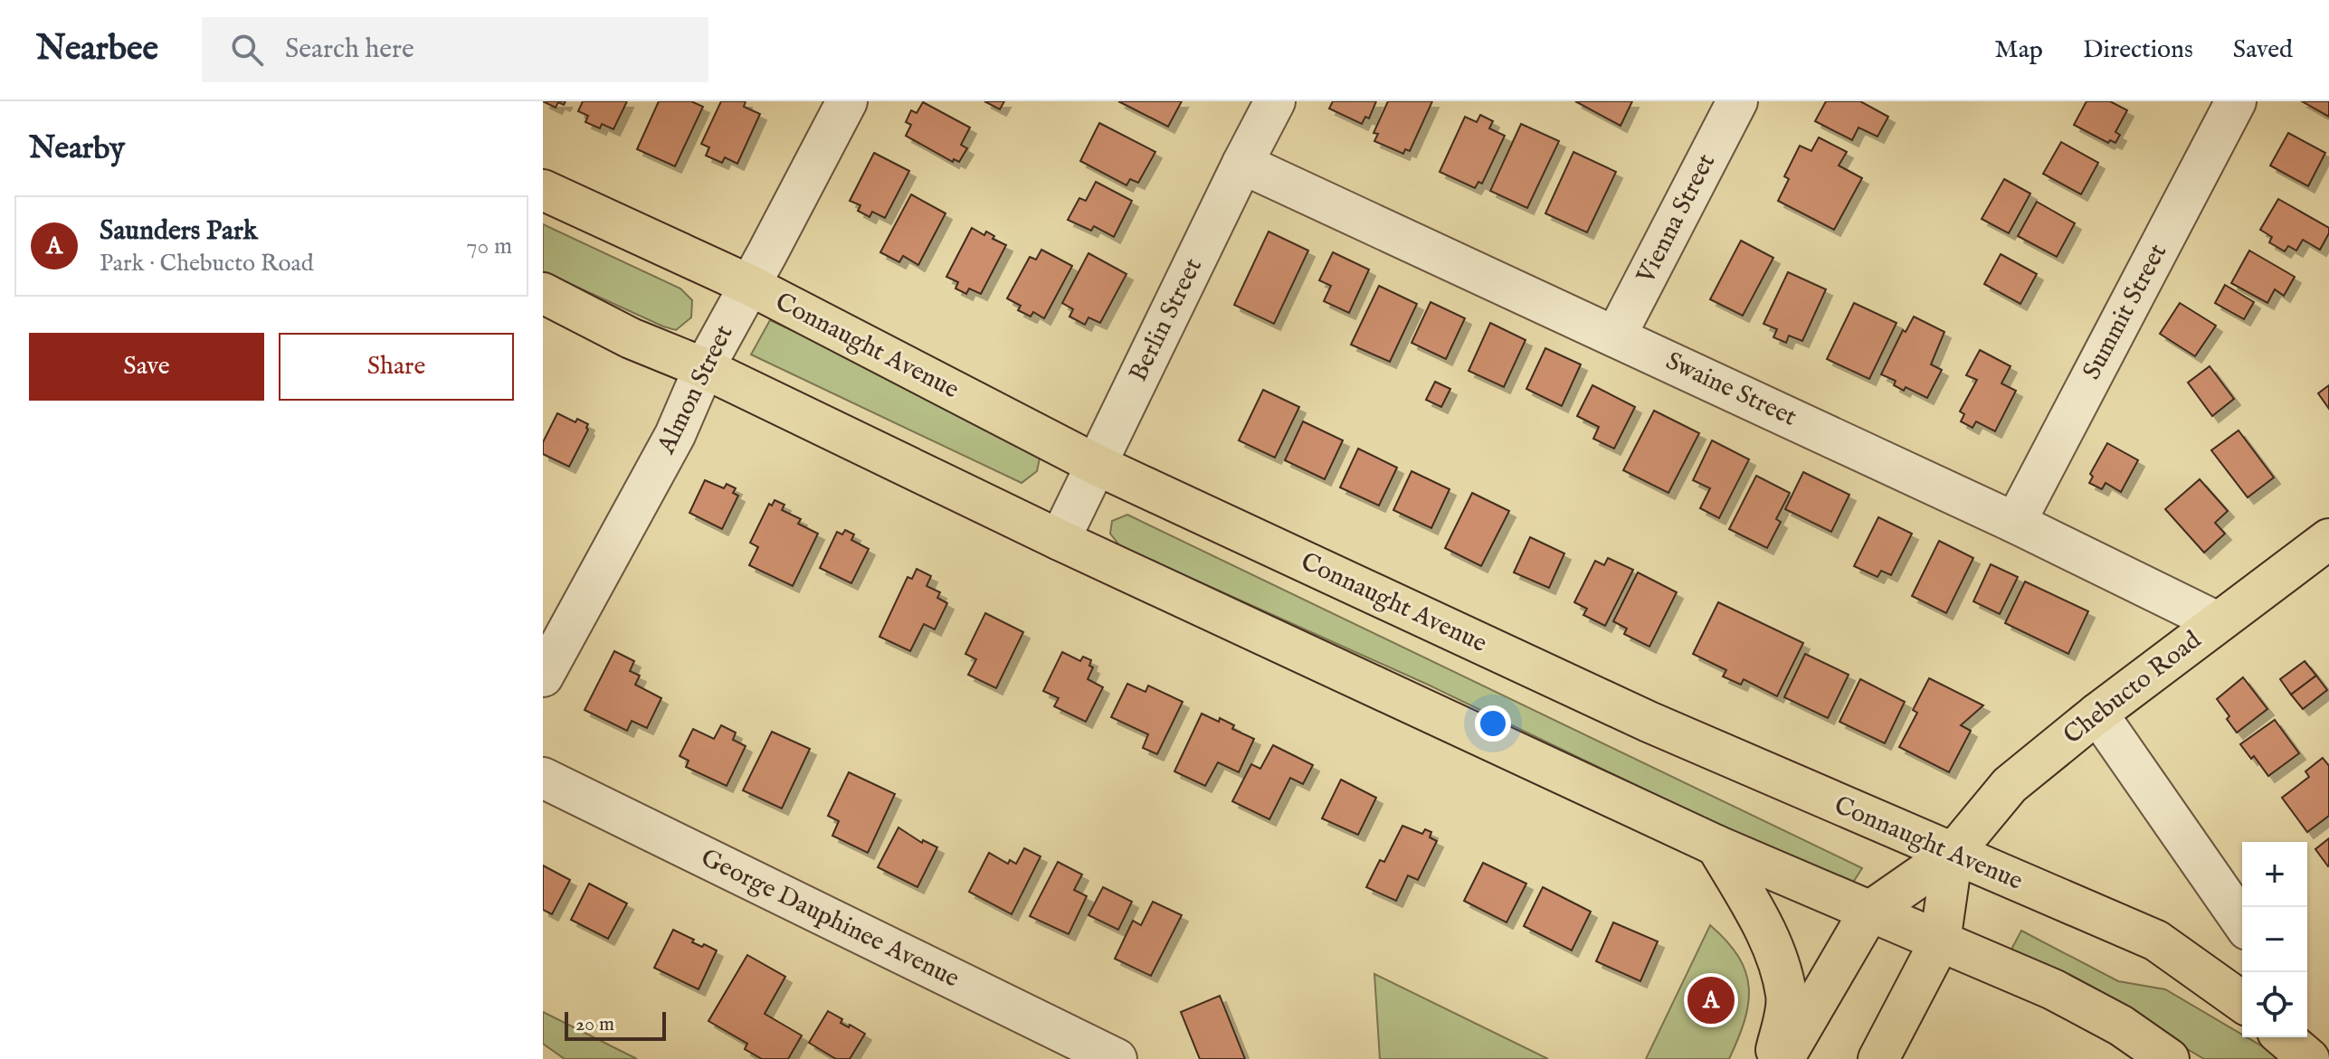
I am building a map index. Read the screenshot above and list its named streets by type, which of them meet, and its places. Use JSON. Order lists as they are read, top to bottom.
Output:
{
  "streets": {
    "main road": ["Connaught Avenue", "Chebucto Road"],
    "street": [
      "Vienna Street",
      "Summit Street",
      "Berlin Street",
      "Almon Street",
      "Swaine Street",
      "George Dauphinee Avenue"
    ]
  },
  "crossings": [
    ["Vienna Street", "Swaine Street"],
    ["Summit Street", "Swaine Street"],
    ["Berlin Street", "Connaught Avenue"],
    ["Berlin Street", "Swaine Street"],
    ["Connaught Avenue", "Almon Street"],
    ["Connaught Avenue", "Chebucto Road"],
    ["Swaine Street", "Chebucto Road"]
  ],
  "scale_bar": "20 m",
  "page": {
    "header": "Nearbee",
    "search": "Search here",
    "nav": ["Map", "Directions", "Saved"],
    "heading": "Nearby",
    "list": [
      {
        "mark": "A",
        "name": "Saunders Park",
        "note": "Park · Chebucto Road",
        "value": "70 m"
      }
    ],
    "buttons": ["Save", "Share"],
    "map_buttons": ["+", "−"],
    "pins": "A",
    "scale": "20 m"
  }
}
